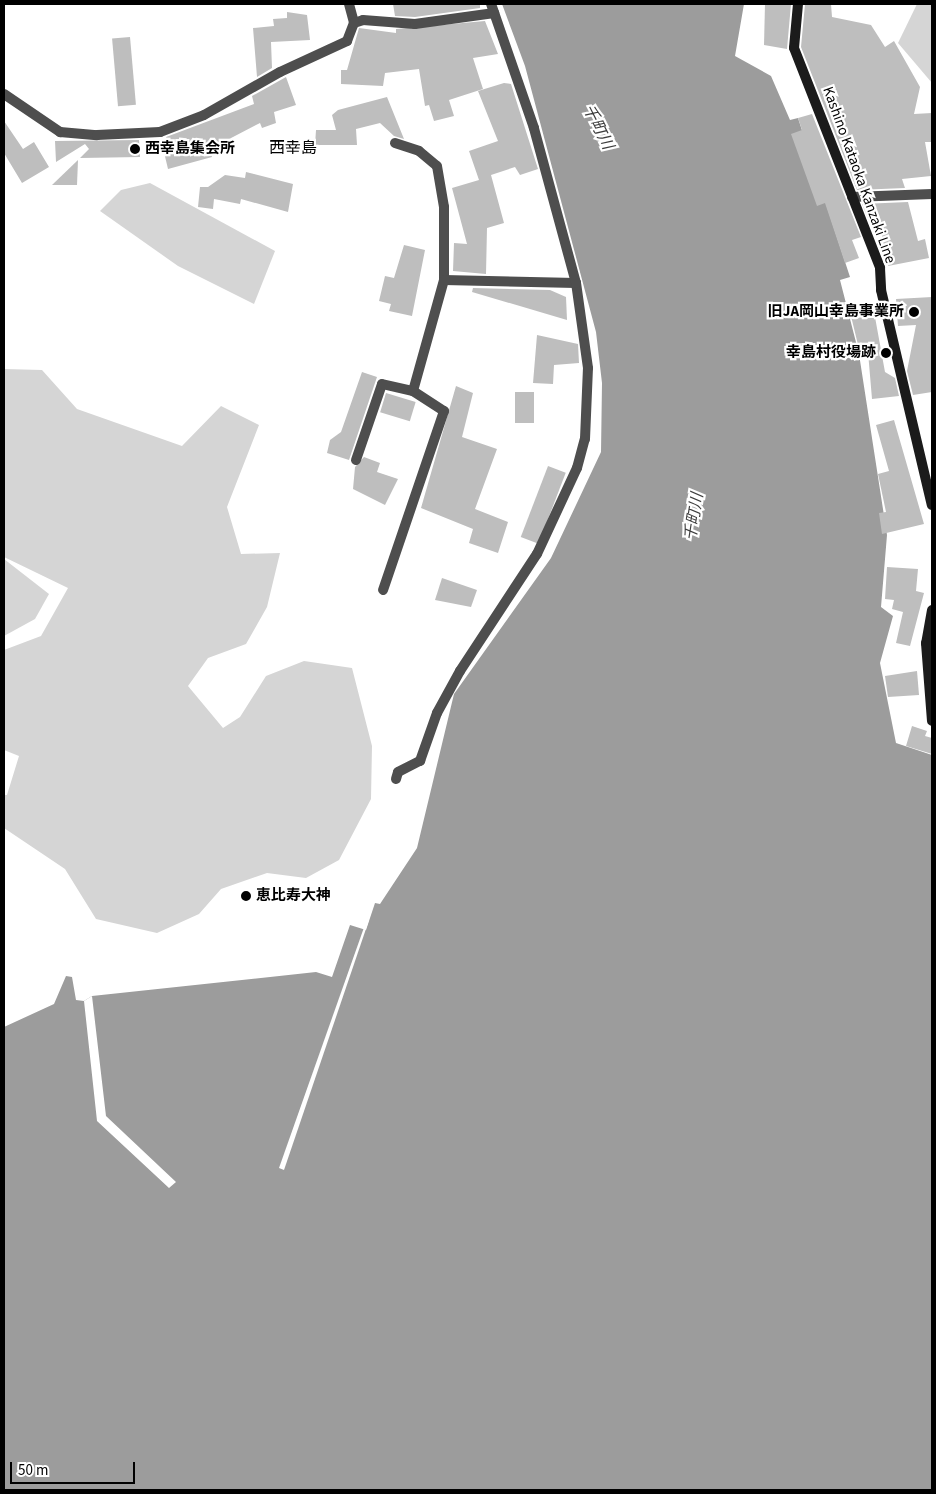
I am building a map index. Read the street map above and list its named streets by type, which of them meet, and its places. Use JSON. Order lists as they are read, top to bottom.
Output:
{
  "streets": {
    "main road": ["Kashino Kataoka Kanzaki Line"]
  },
  "districts": ["西幸島"],
  "water": ["千町川"],
  "places": [
    "西幸島集会所",
    "旧JA岡山幸島事業所",
    "幸島村役場跡",
    "恵比寿大神"
  ],
  "scale_bar": "50 m"
}
